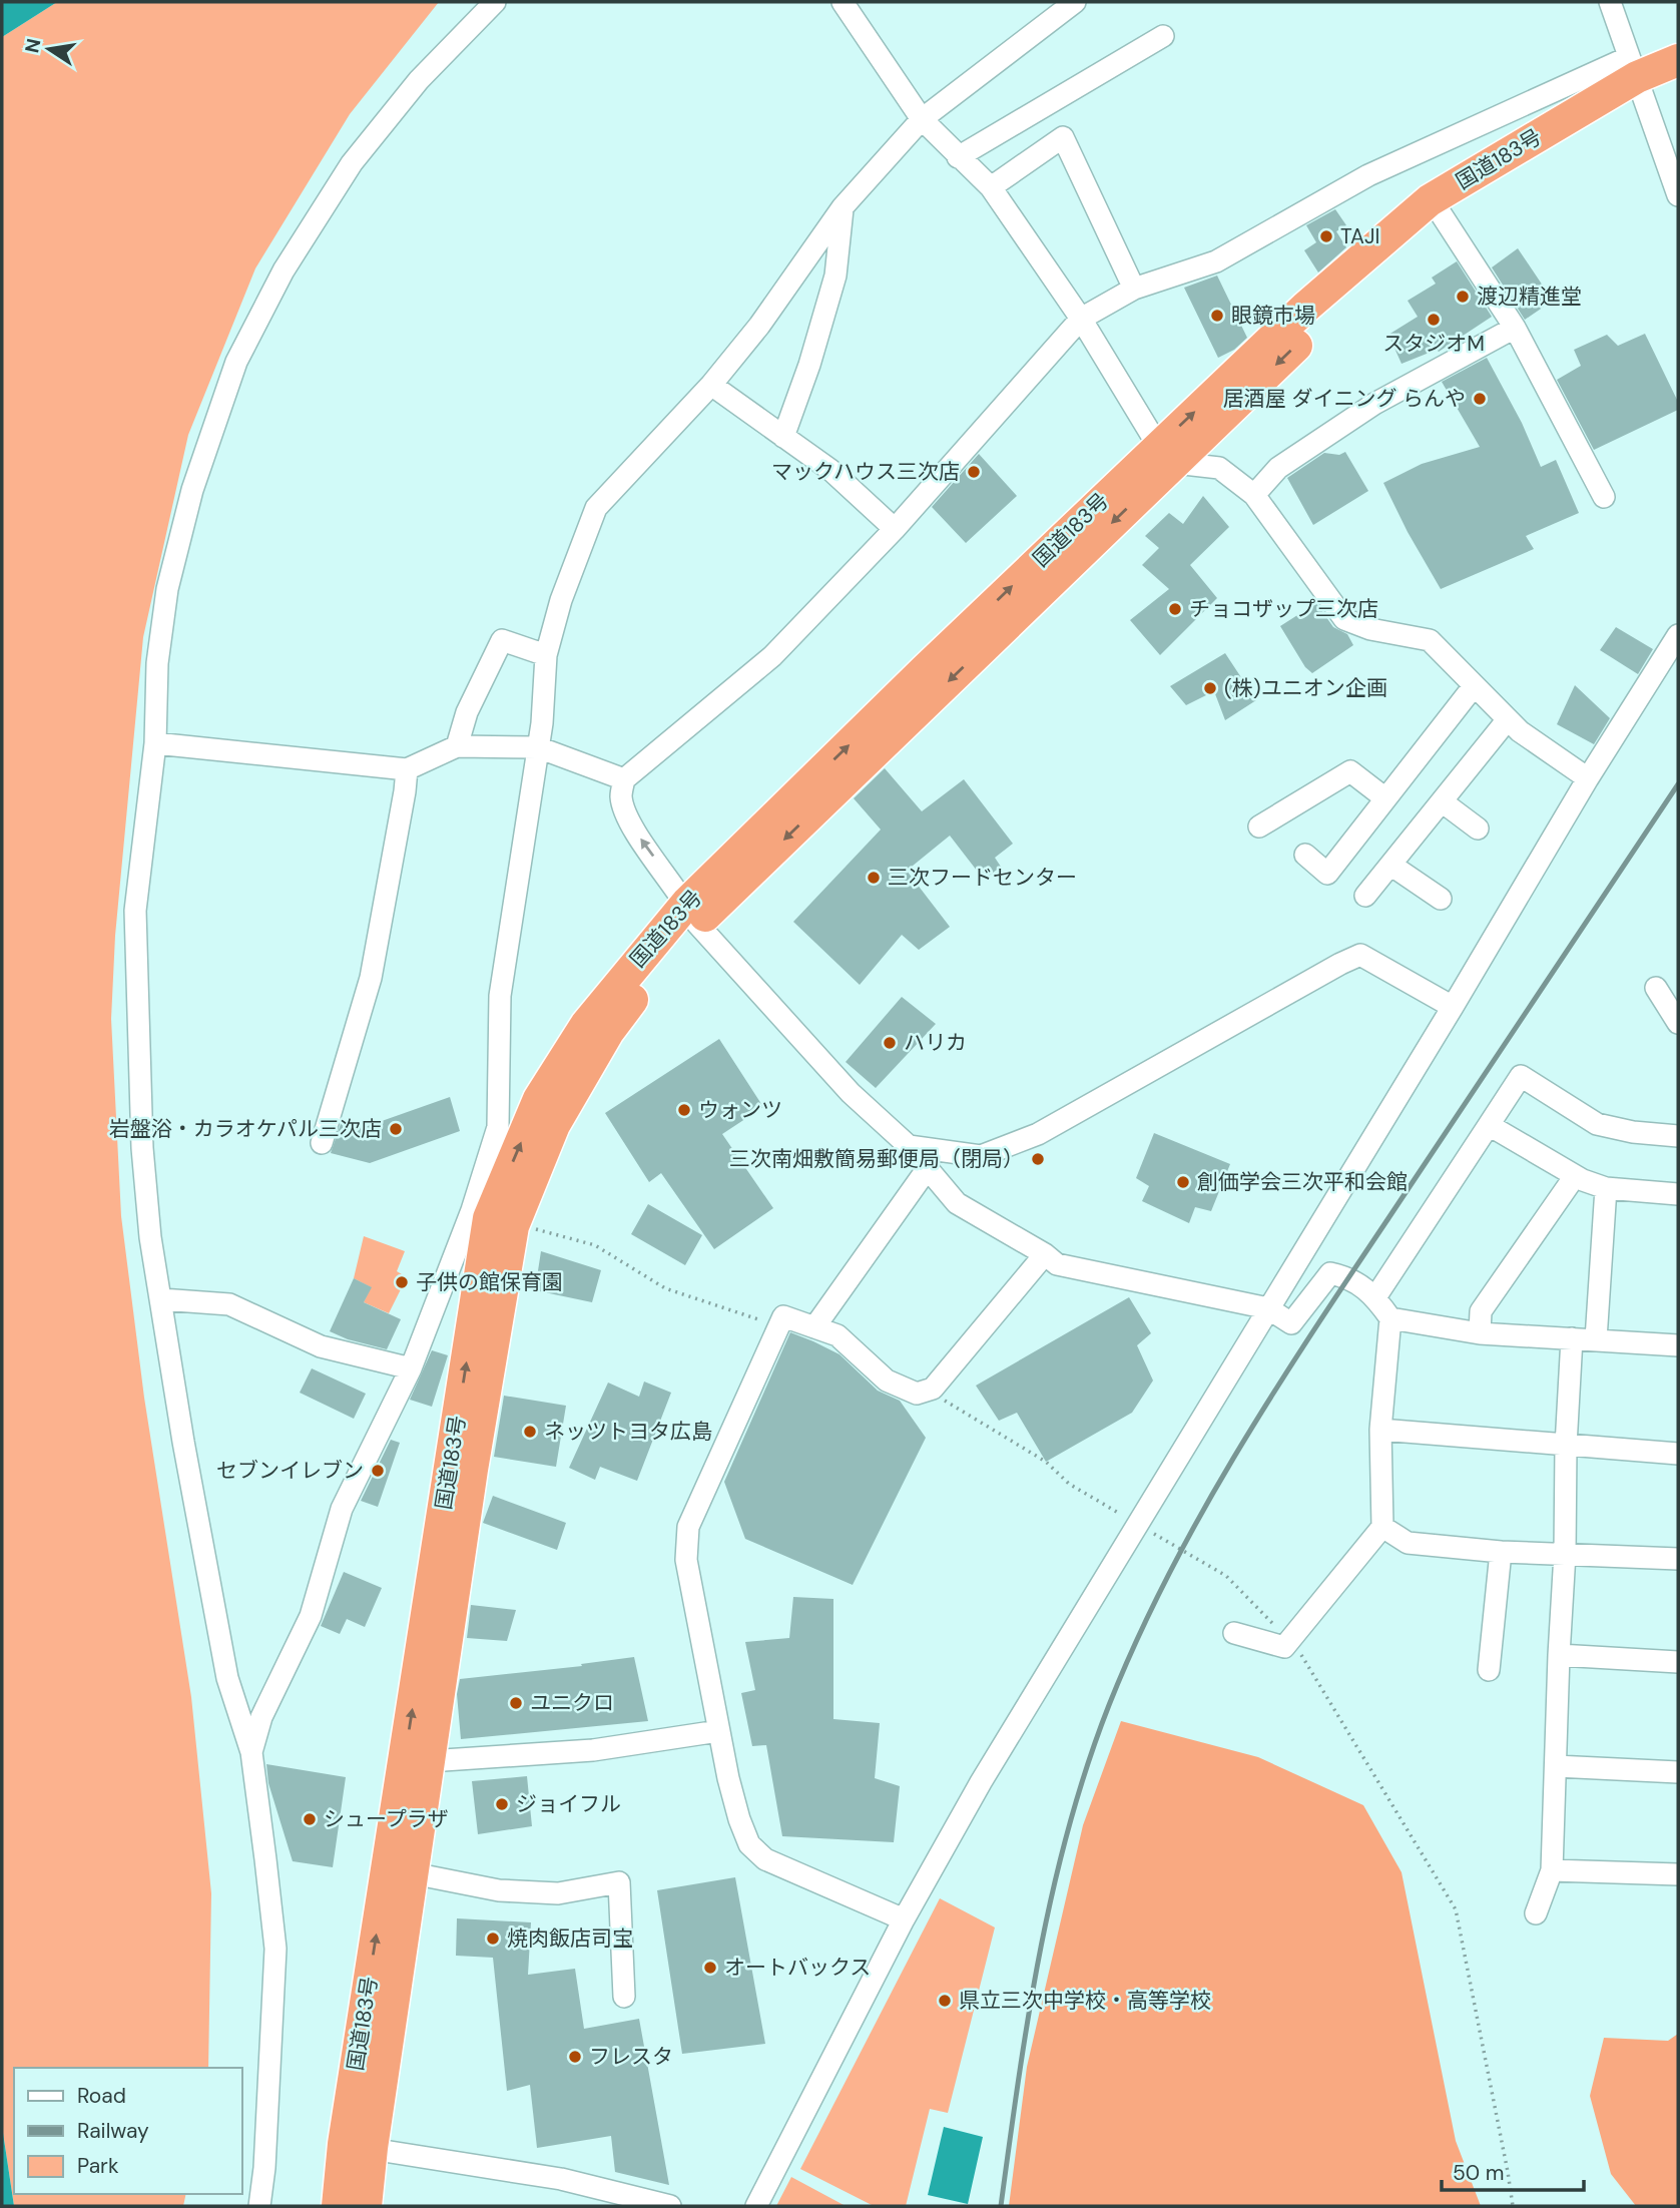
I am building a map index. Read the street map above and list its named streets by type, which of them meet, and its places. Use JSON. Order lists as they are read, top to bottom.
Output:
{
  "streets": {
    "highway": ["国道183号"]
  },
  "places": [
    "TAJI",
    "渡辺精進堂",
    "眼鏡市場",
    "スタジオM",
    "居酒屋 ダイニング らんや",
    "マックハウス三次店",
    "チョコザップ三次店",
    "(株)ユニオン企画",
    "三次フードセンター",
    "ハリカ",
    "ウォンツ",
    "岩盤浴・カラオケパル三次店",
    "三次南畑敷簡易郵便局（閉局）",
    "創価学会三次平和会館",
    "子供の館保育園",
    "ネッツトヨタ広島",
    "セブンイレブン",
    "ユニクロ",
    "ジョイフル",
    "シュープラザ",
    "焼肉飯店司宝",
    "オートバックス",
    "県立三次中学校・高等学校",
    "フレスタ"
  ],
  "legend": ["Road", "Railway", "Park"],
  "scale_bar": "50 m",
  "north": "left"
}
